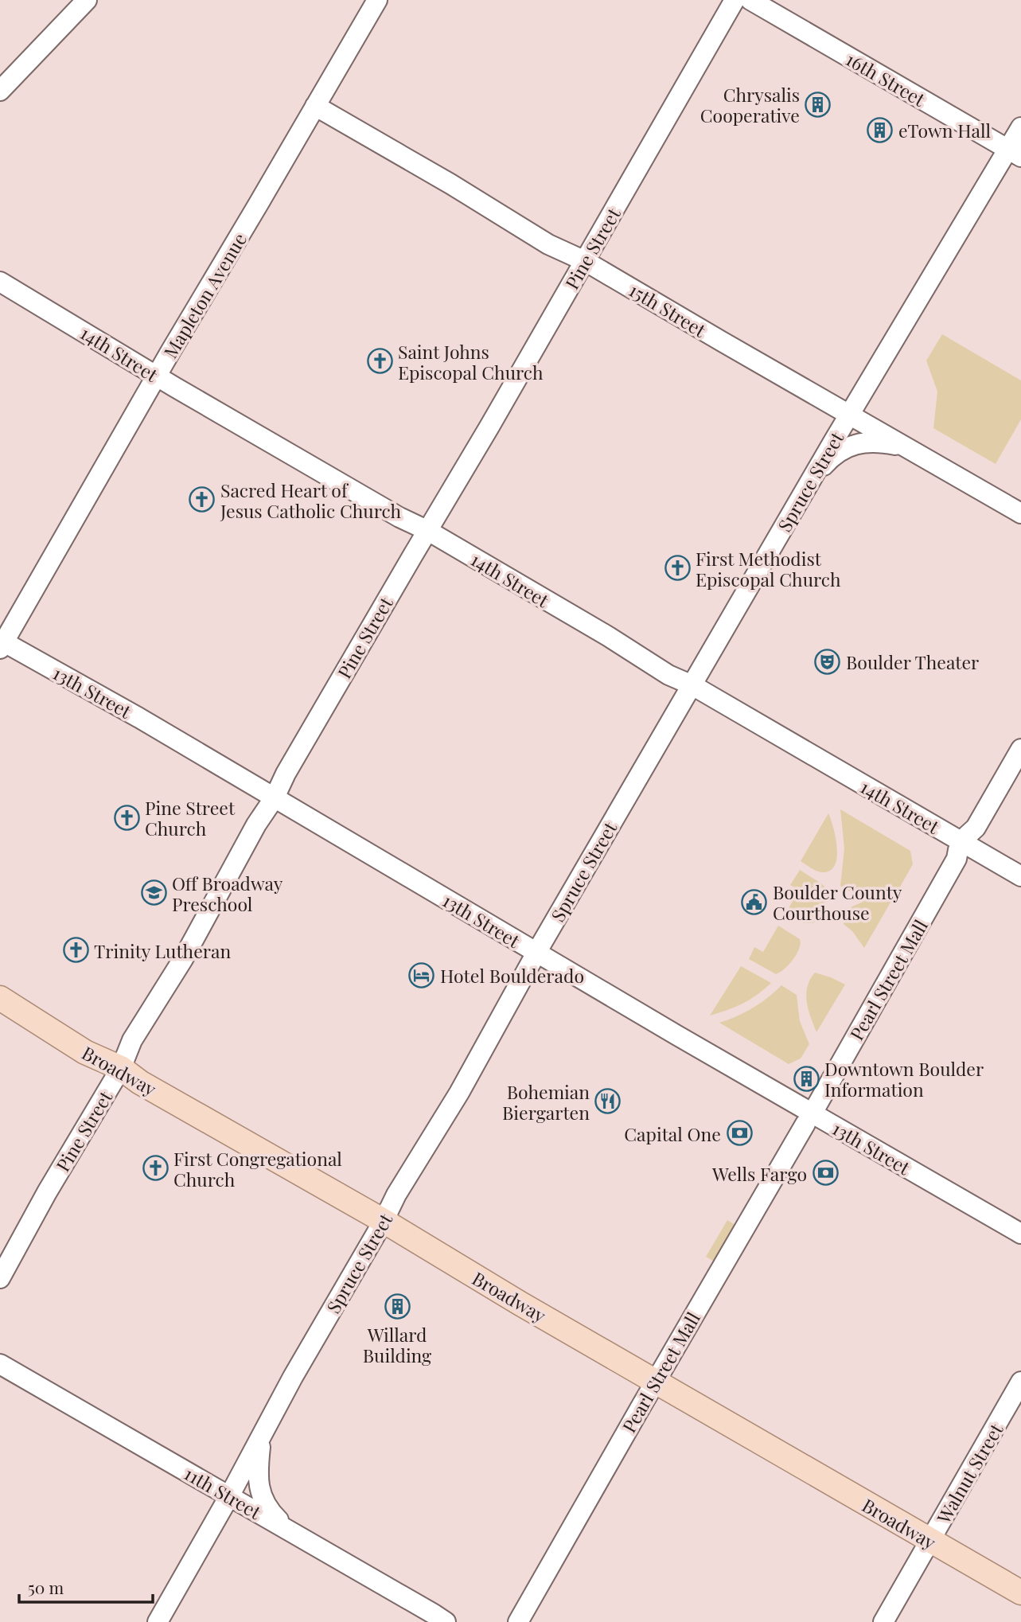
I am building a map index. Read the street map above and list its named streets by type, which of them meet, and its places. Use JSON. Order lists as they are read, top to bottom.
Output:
{
  "streets": {
    "main road": ["Broadway"],
    "street": [
      "16th Street",
      "Pine Street",
      "Mapleton Avenue",
      "15th Street",
      "14th Street",
      "Spruce Street",
      "13th Street",
      "Pearl Street Mall",
      "Walnut Street",
      "11th Street"
    ]
  },
  "crossings": [
    ["16th Street", "Spruce Street"],
    ["Pine Street", "15th Street"],
    ["Pine Street", "14th Street"],
    ["Pine Street", "13th Street"],
    ["Pine Street", "Broadway"],
    ["Mapleton Avenue", "15th Street"],
    ["Mapleton Avenue", "14th Street"],
    ["Mapleton Avenue", "13th Street"],
    ["15th Street", "Spruce Street"],
    ["14th Street", "Spruce Street"],
    ["Spruce Street", "13th Street"],
    ["Spruce Street", "Broadway"],
    ["Spruce Street", "11th Street"],
    ["Pearl Street Mall", "Broadway"],
    ["Broadway", "Walnut Street"]
  ],
  "places": {
    "building": [
      "Chrysalis Cooperative",
      "eTown Hall",
      "Downtown Boulder Information",
      "Willard Building"
    ],
    "church": [
      "Saint Johns Episcopal Church",
      "Sacred Heart of Jesus Catholic Church",
      "First Methodist Episcopal Church",
      "Pine Street Church",
      "Trinity Lutheran",
      "First Congregational Church"
    ],
    "theatre": ["Boulder Theater"],
    "school or university": ["Off Broadway Preschool"],
    "public building": ["Boulder County Courthouse"],
    "hotel": ["Hotel Boulderado"],
    "restaurant": ["Bohemian Biergarten"],
    "bank": ["Capital One", "Wells Fargo"]
  },
  "scale_bar": "50 m"
}
